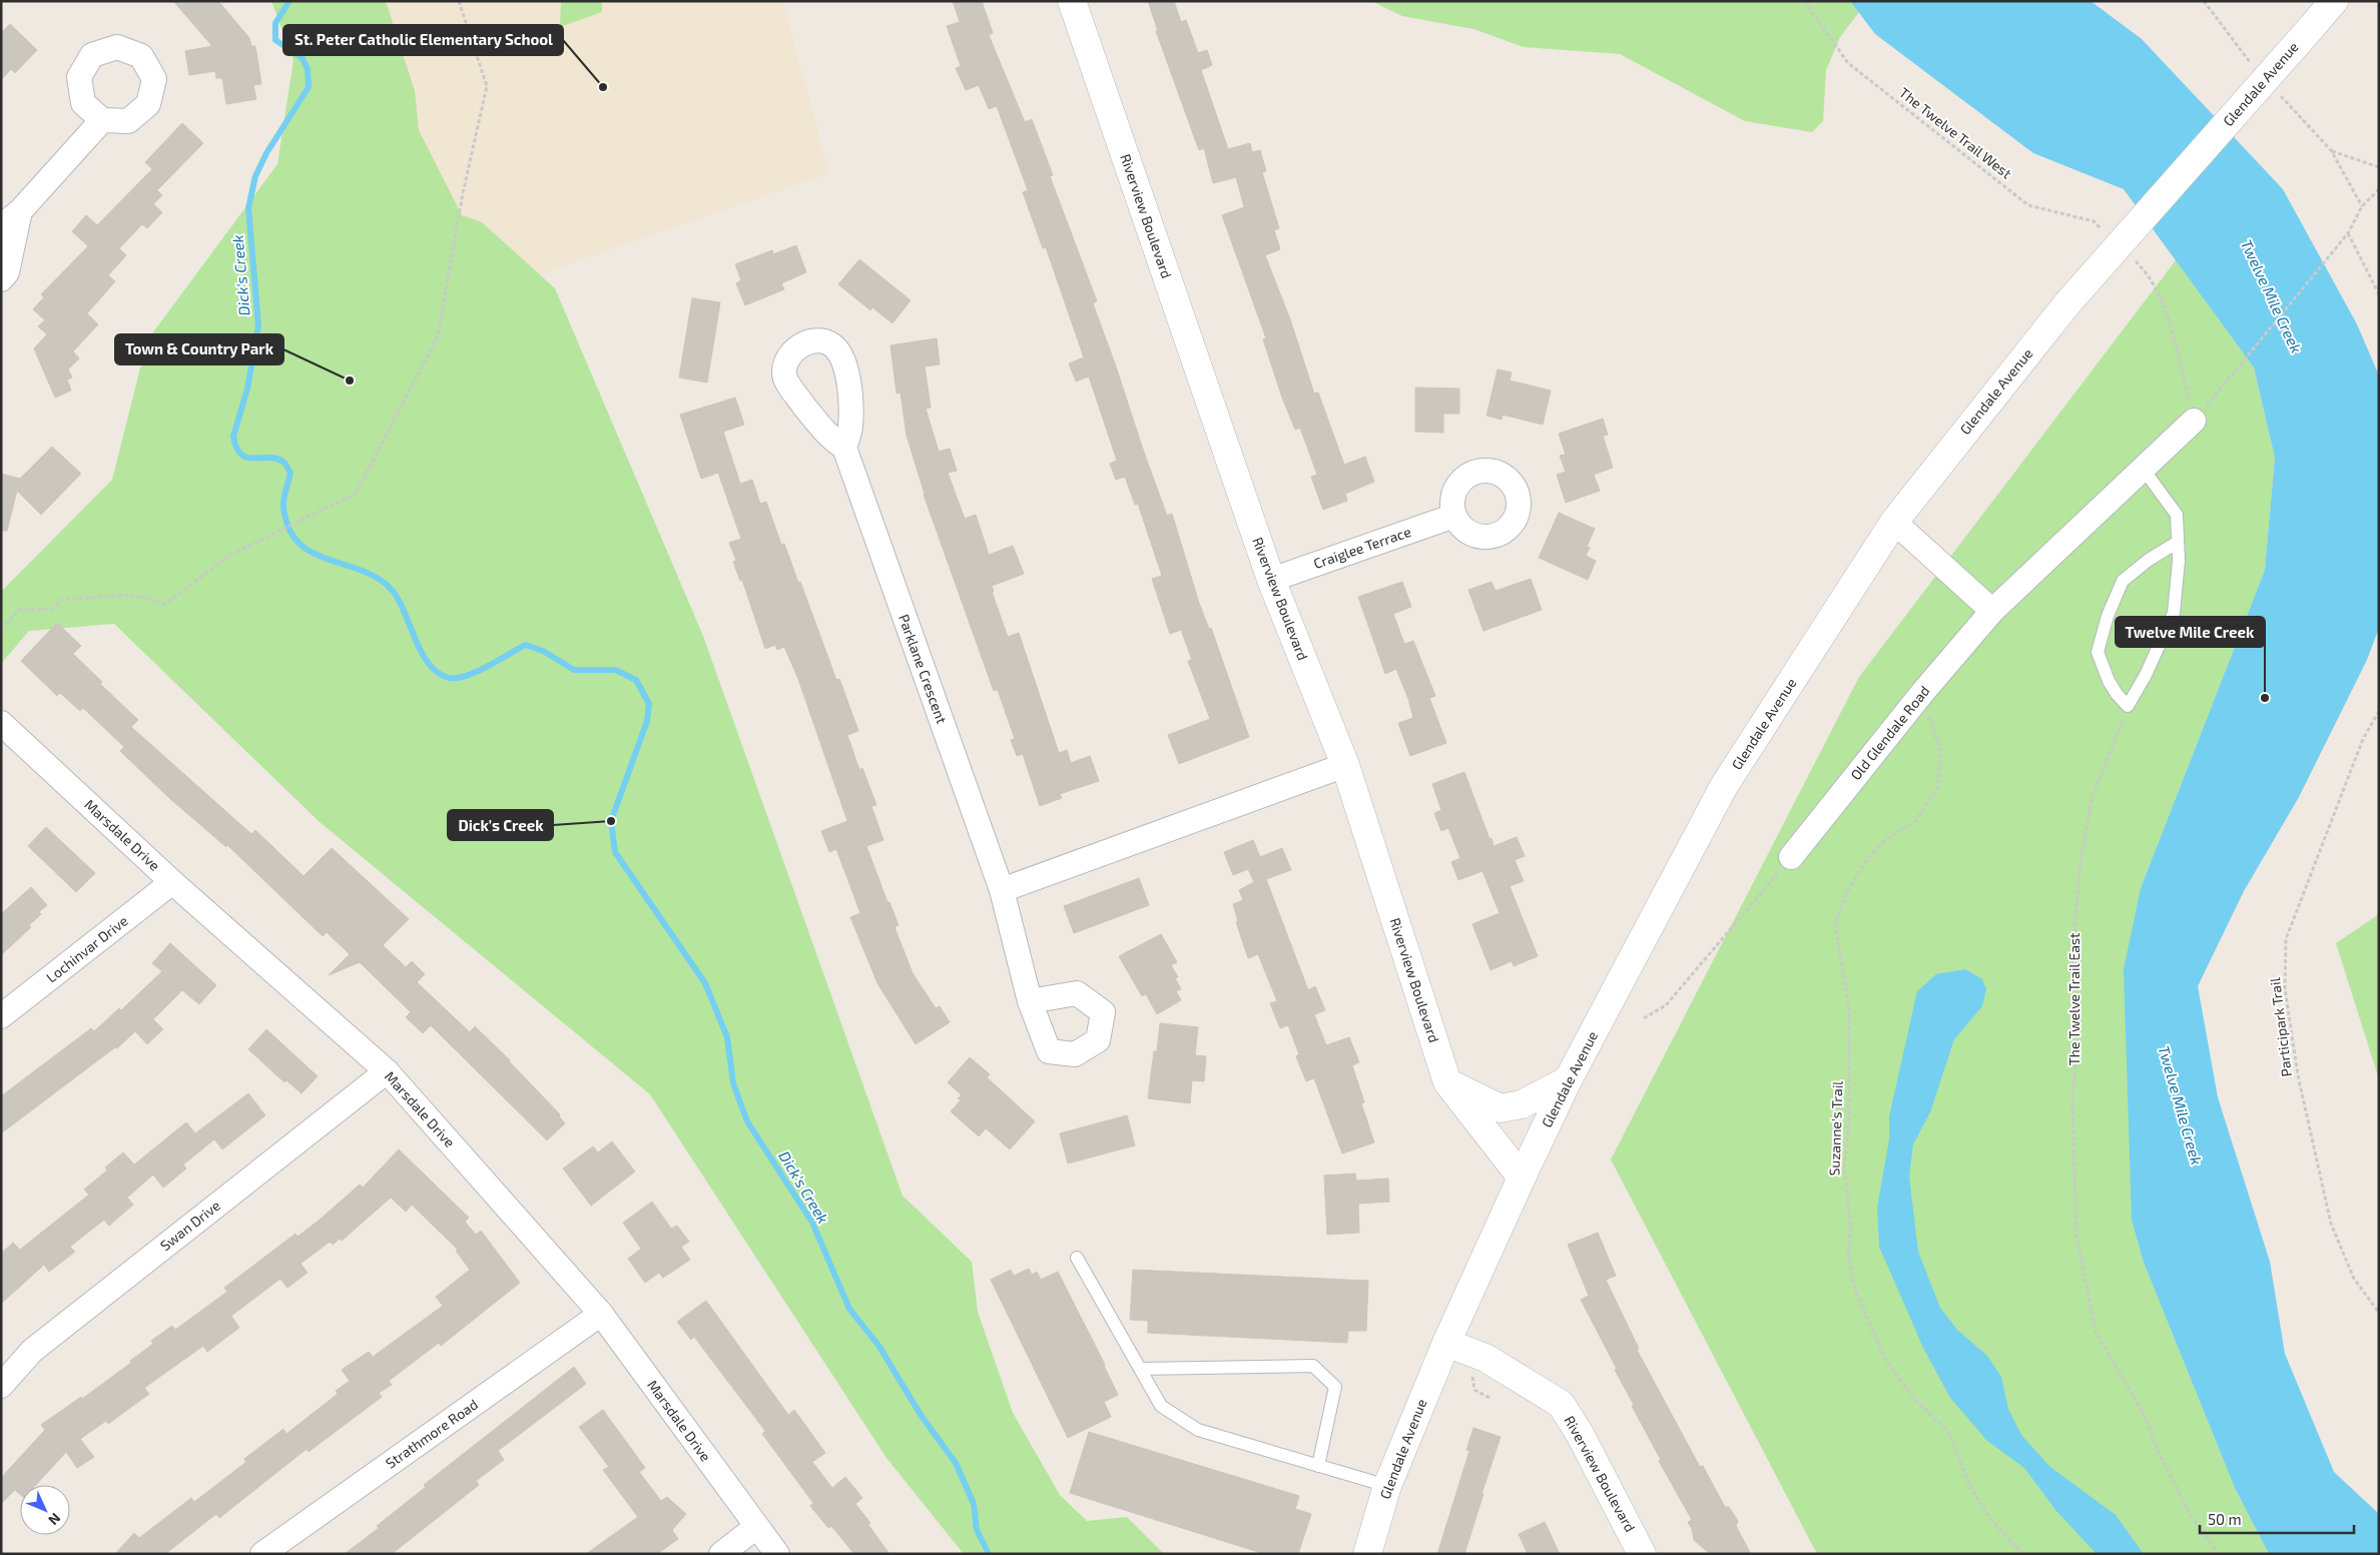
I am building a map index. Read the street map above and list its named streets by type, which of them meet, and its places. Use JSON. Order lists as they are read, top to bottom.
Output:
{
  "streets": {
    "main road": ["Glendale Avenue", "Riverview Boulevard"],
    "street": [
      "Craiglee Terrace",
      "Parklane Crescent",
      "Old Glendale Road",
      "Marsdale Drive",
      "Lochinvar Drive",
      "Swan Drive",
      "Strathmore Road"
    ],
    "path": [
      "The Twelve Trail West",
      "The Twelve Trail East",
      "Participark Trail",
      "Suzanne's Trail"
    ]
  },
  "crossings": [
    ["Glendale Avenue", "Riverview Boulevard"],
    ["Riverview Boulevard", "Craiglee Terrace"],
    ["Old Glendale Road", "Suzanne's Trail"],
    ["Marsdale Drive", "Lochinvar Drive"],
    ["Marsdale Drive", "Swan Drive"],
    ["Marsdale Drive", "Strathmore Road"]
  ],
  "water": ["Dick's Creek", "Twelve Mile Creek"],
  "places": [
    "St. Peter Catholic Elementary School",
    "Town & Country Park",
    "Twelve Mile Creek",
    "Dick's Creek"
  ],
  "scale_bar": "50 m",
  "north": "bottom right"
}
